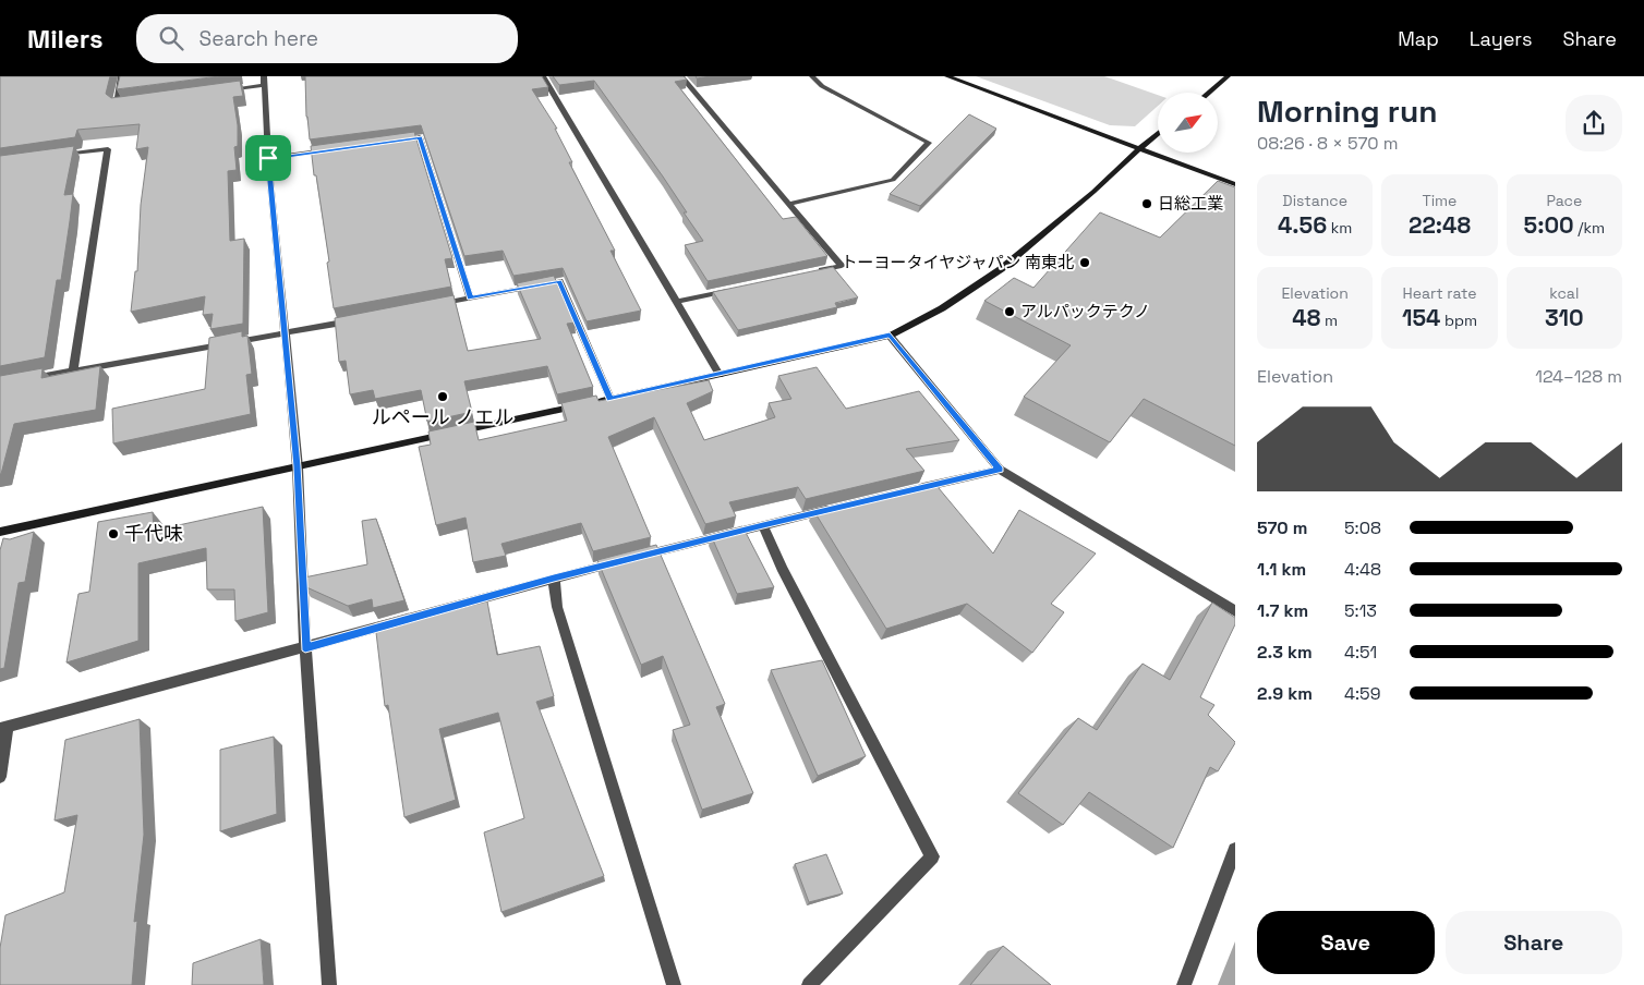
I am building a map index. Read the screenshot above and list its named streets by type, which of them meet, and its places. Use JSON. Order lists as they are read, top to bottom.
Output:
{
  "places": [
    "日総工業",
    "トーヨータイヤジャパン 南東北",
    "アルパックテクノ",
    "ルペール ノエル",
    "千代味"
  ],
  "north": "top right",
  "page": {
    "header": "Milers",
    "search": "Search here",
    "nav": ["Map", "Layers", "Share"],
    "heading": ["Morning run", "08:26 · 8 × 570 m"],
    "stats": [
      ["Distance", "4.56 km"],
      ["Time", "22:48"],
      ["Pace", "5:00 /km"],
      ["Elevation", "48 m"],
      ["Heart rate", "154 bpm"],
      ["kcal", "310"]
    ],
    "chart": ["Elevation", "124–128 m"],
    "list": [
      {
        "name": "570 m",
        "note": "5:08"
      },
      {
        "name": "1.1 km",
        "note": "4:48"
      },
      {
        "name": "1.7 km",
        "note": "5:13"
      },
      {
        "name": "2.3 km",
        "note": "4:51"
      },
      {
        "name": "2.9 km",
        "note": "4:59"
      }
    ],
    "buttons": ["Save", "Share"]
  }
}
